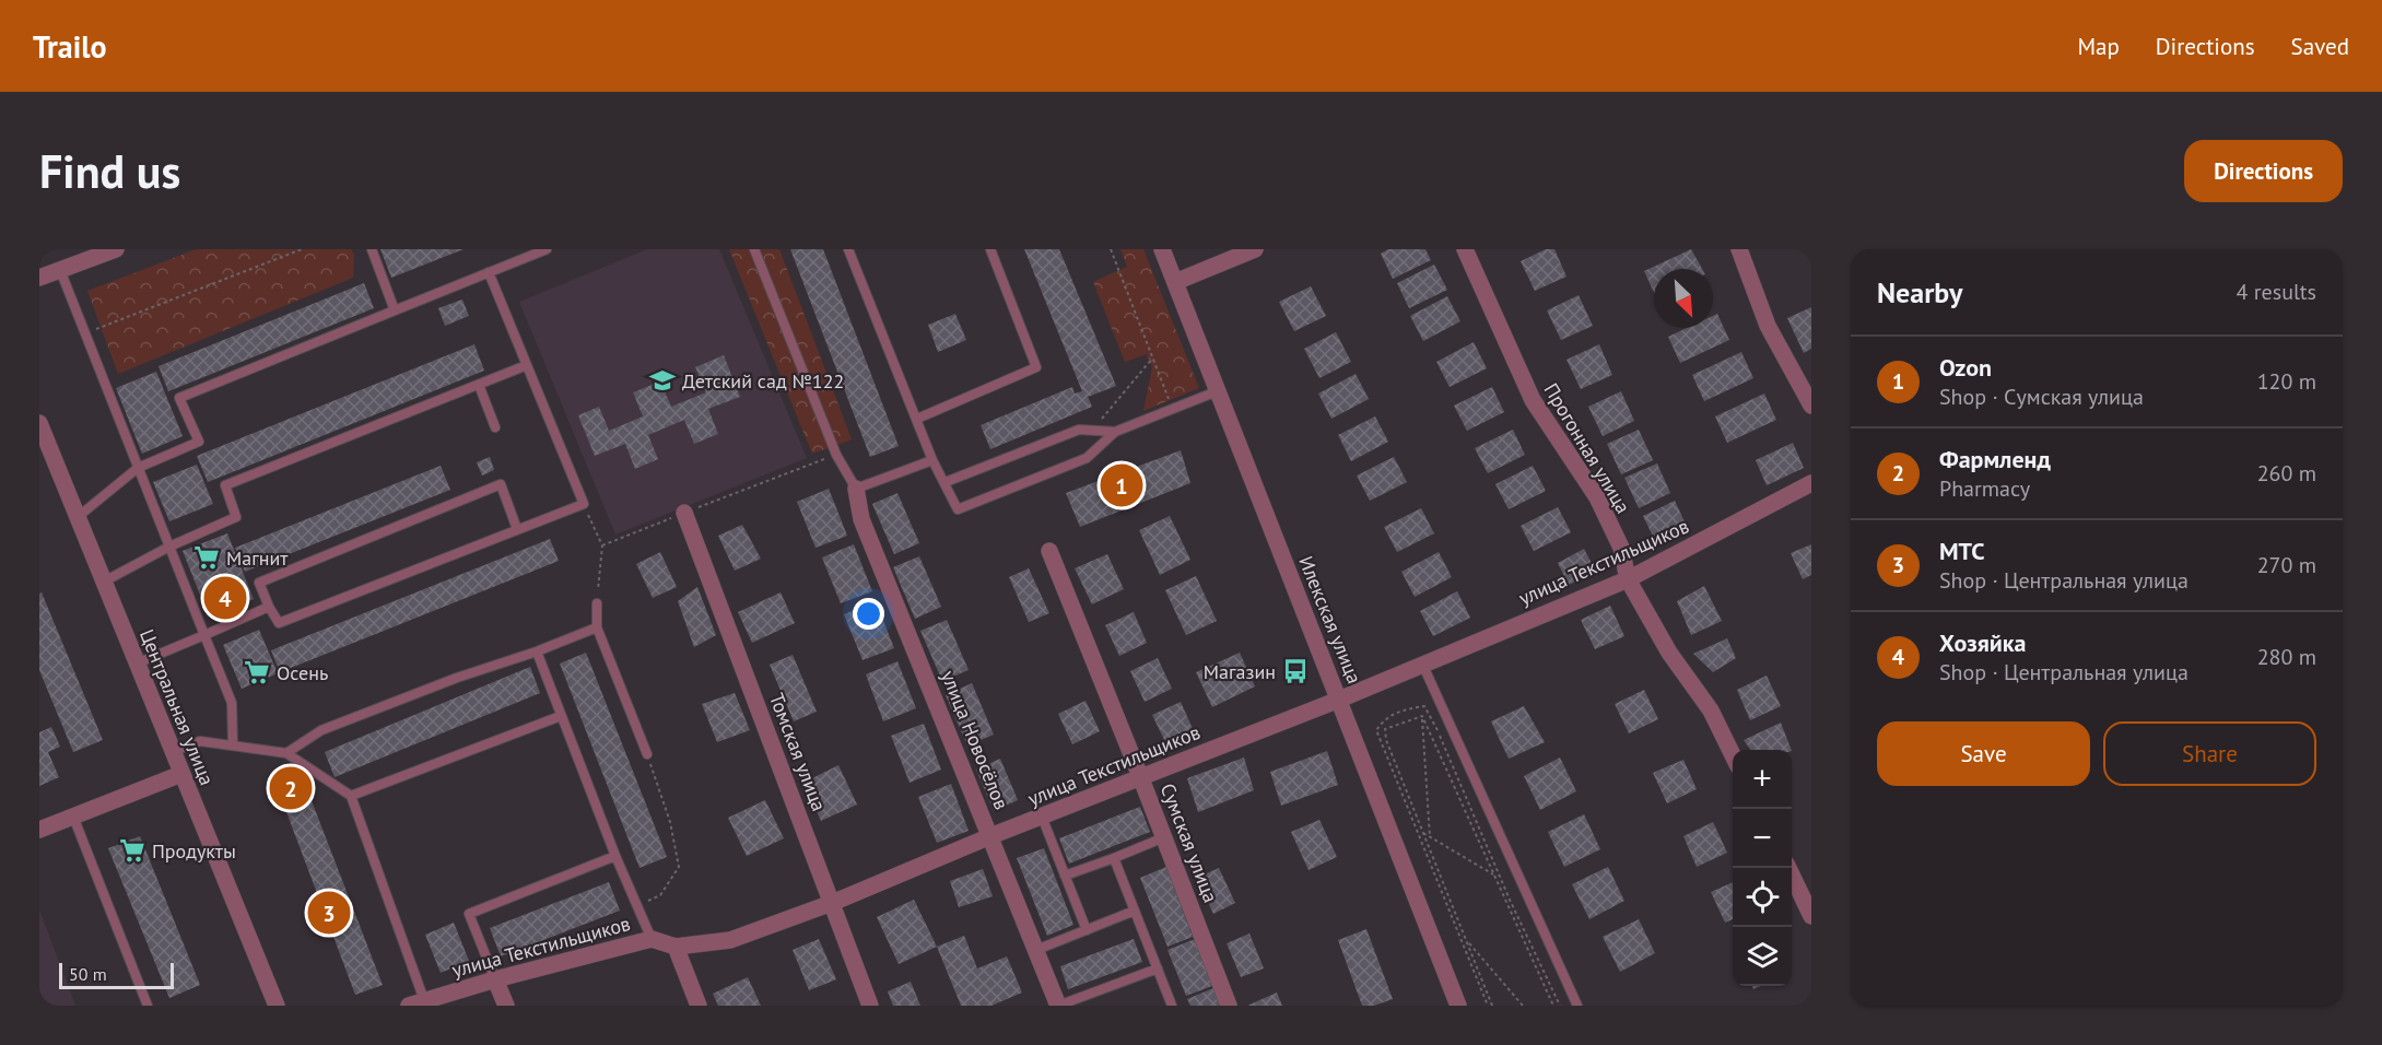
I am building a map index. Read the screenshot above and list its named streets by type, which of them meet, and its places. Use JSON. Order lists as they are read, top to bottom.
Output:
{
  "streets": {
    "street": [
      "Прогонная улица",
      "улица Текстильщиков",
      "Илекская улица",
      "Центральная улица",
      "улица Новосёлов",
      "Томская улица",
      "Сумская улица"
    ]
  },
  "crossings": [
    ["Прогонная улица", "улица Текстильщиков"],
    ["улица Текстильщиков", "Илекская улица"],
    ["улица Текстильщиков", "улица Новосёлов"],
    ["улица Текстильщиков", "Томская улица"],
    ["улица Текстильщиков", "Сумская улица"]
  ],
  "places": {
    "school or university": ["Детский сад №122"],
    "supermarket": ["Магнит", "Осень", "Продукты"],
    "bus stop": ["Магазин"]
  },
  "scale_bar": "50 m",
  "north": "bottom right",
  "page": {
    "header": "Trailo",
    "nav": ["Map", "Directions", "Saved"],
    "buttons": [
      "Directions",
      ["Save", "Share"]
    ],
    "title": "Find us",
    "heading": ["Nearby", "4 results"],
    "list": [
      {
        "mark": "1",
        "name": "Ozon",
        "note": "Shop · Сумская улица",
        "value": "120 m"
      },
      {
        "mark": "2",
        "name": "Фармленд",
        "note": "Pharmacy",
        "value": "260 m"
      },
      {
        "mark": "3",
        "name": "МТС",
        "note": "Shop · Центральная улица",
        "value": "270 m"
      },
      {
        "mark": "4",
        "name": "Хозяйка",
        "note": "Shop · Центральная улица",
        "value": "280 m"
      }
    ],
    "pins": [
      "1",
      "4",
      "2",
      "3"
    ],
    "map_buttons": ["+", "−"],
    "scale": "50 m"
  }
}
